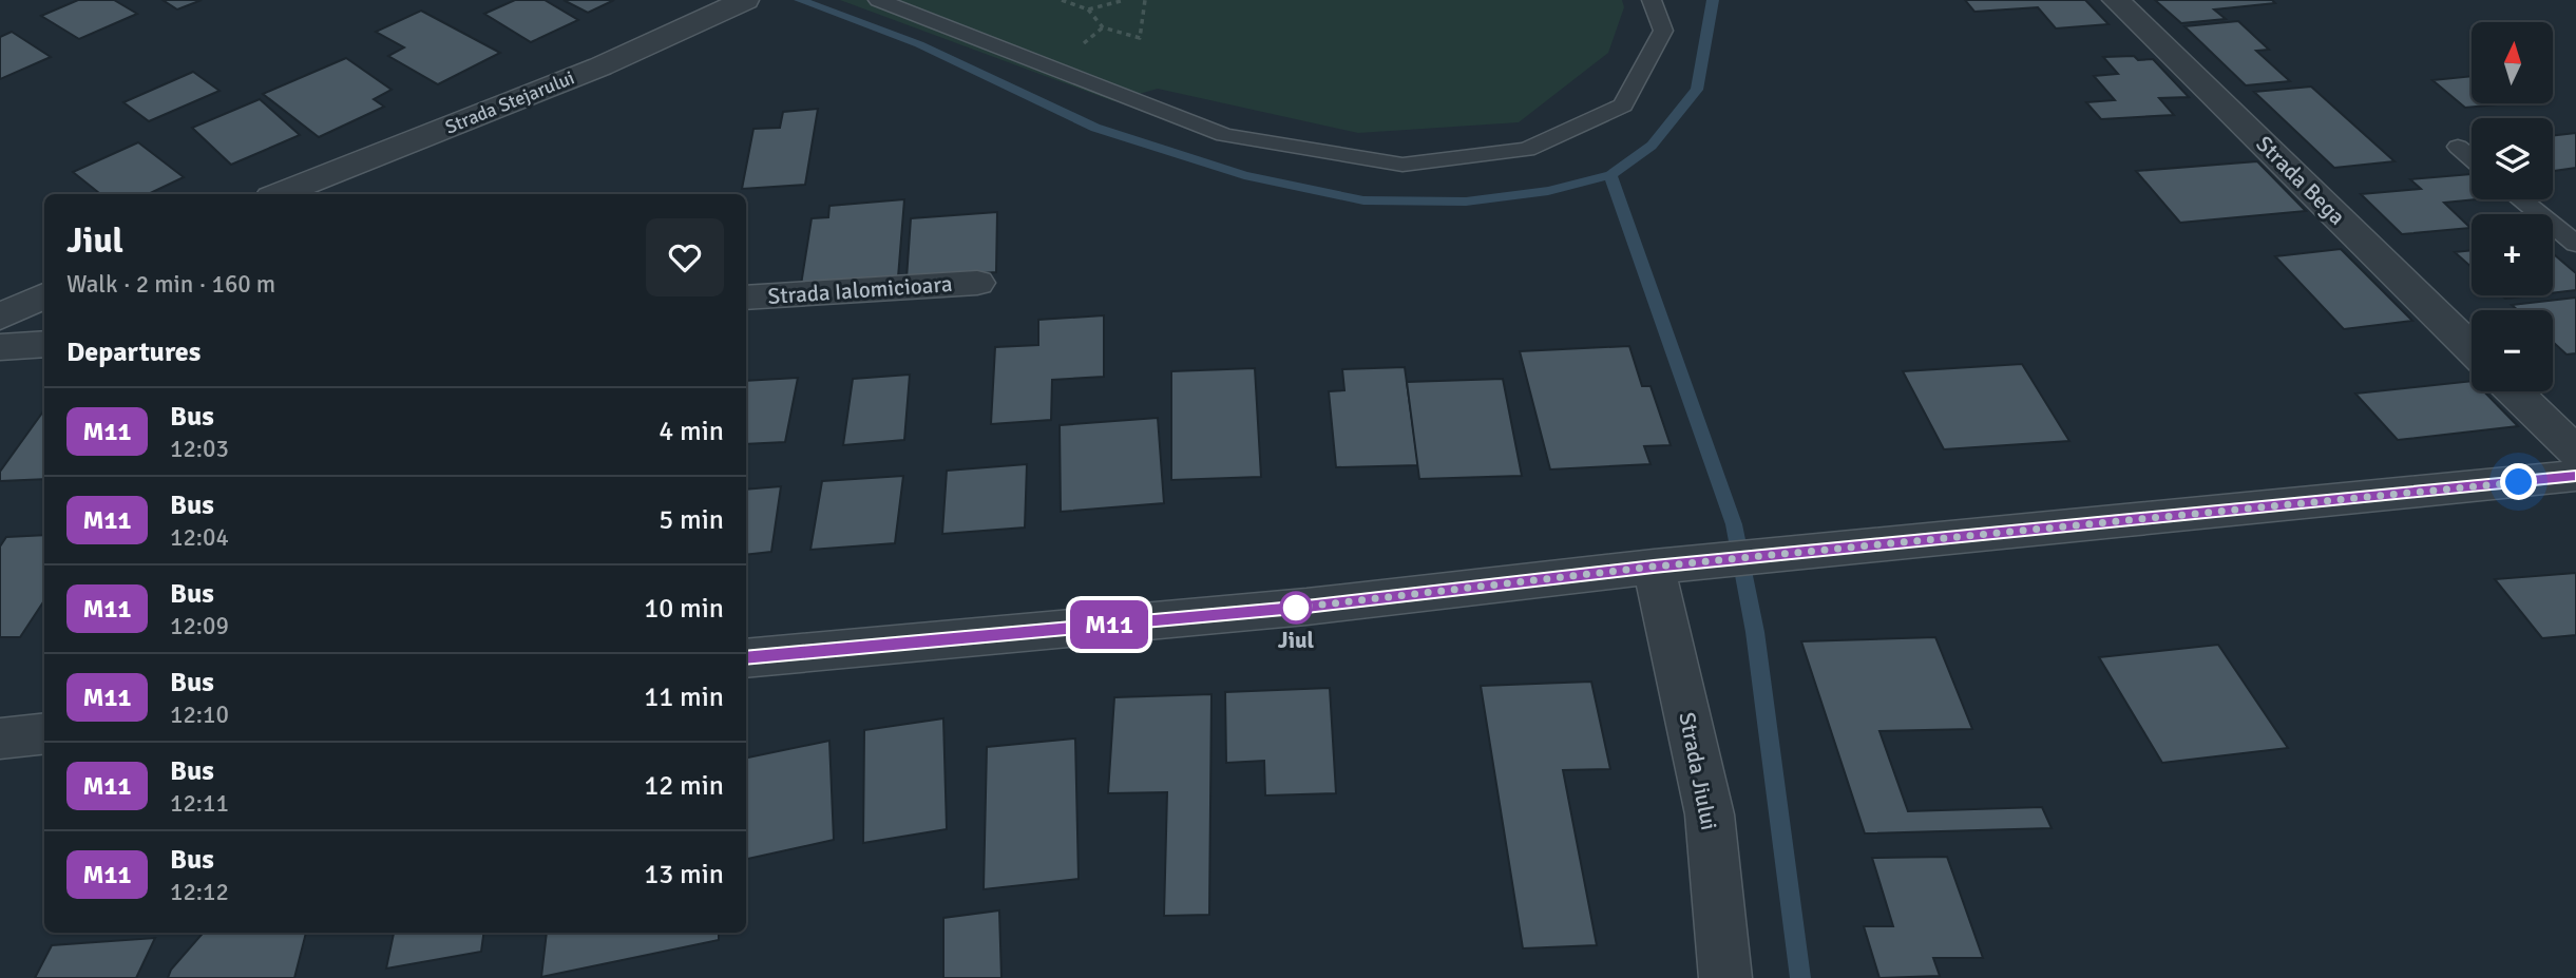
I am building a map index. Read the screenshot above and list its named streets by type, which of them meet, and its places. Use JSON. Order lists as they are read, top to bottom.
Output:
{
  "streets": {
    "street": [
      "Strada Stejarului",
      "Strada Bega",
      "Strada Ialomicioara",
      "Strada Jiului"
    ]
  },
  "places": ["Jiul"],
  "lines": ["bus line M11"],
  "north": "top",
  "page": {
    "on_map": "M11",
    "map_buttons": ["+", "−"],
    "heading": [
      ["Jiul", "Walk · 2 min · 160 m"],
      "Departures"
    ],
    "list": [
      {
        "mark": "M11",
        "name": "Bus",
        "note": "12:03",
        "value": "4 min"
      },
      {
        "mark": "M11",
        "name": "Bus",
        "note": "12:04",
        "value": "5 min"
      },
      {
        "mark": "M11",
        "name": "Bus",
        "note": "12:09",
        "value": "10 min"
      },
      {
        "mark": "M11",
        "name": "Bus",
        "note": "12:10",
        "value": "11 min"
      },
      {
        "mark": "M11",
        "name": "Bus",
        "note": "12:11",
        "value": "12 min"
      },
      {
        "mark": "M11",
        "name": "Bus",
        "note": "12:12",
        "value": "13 min"
      }
    ]
  }
}
